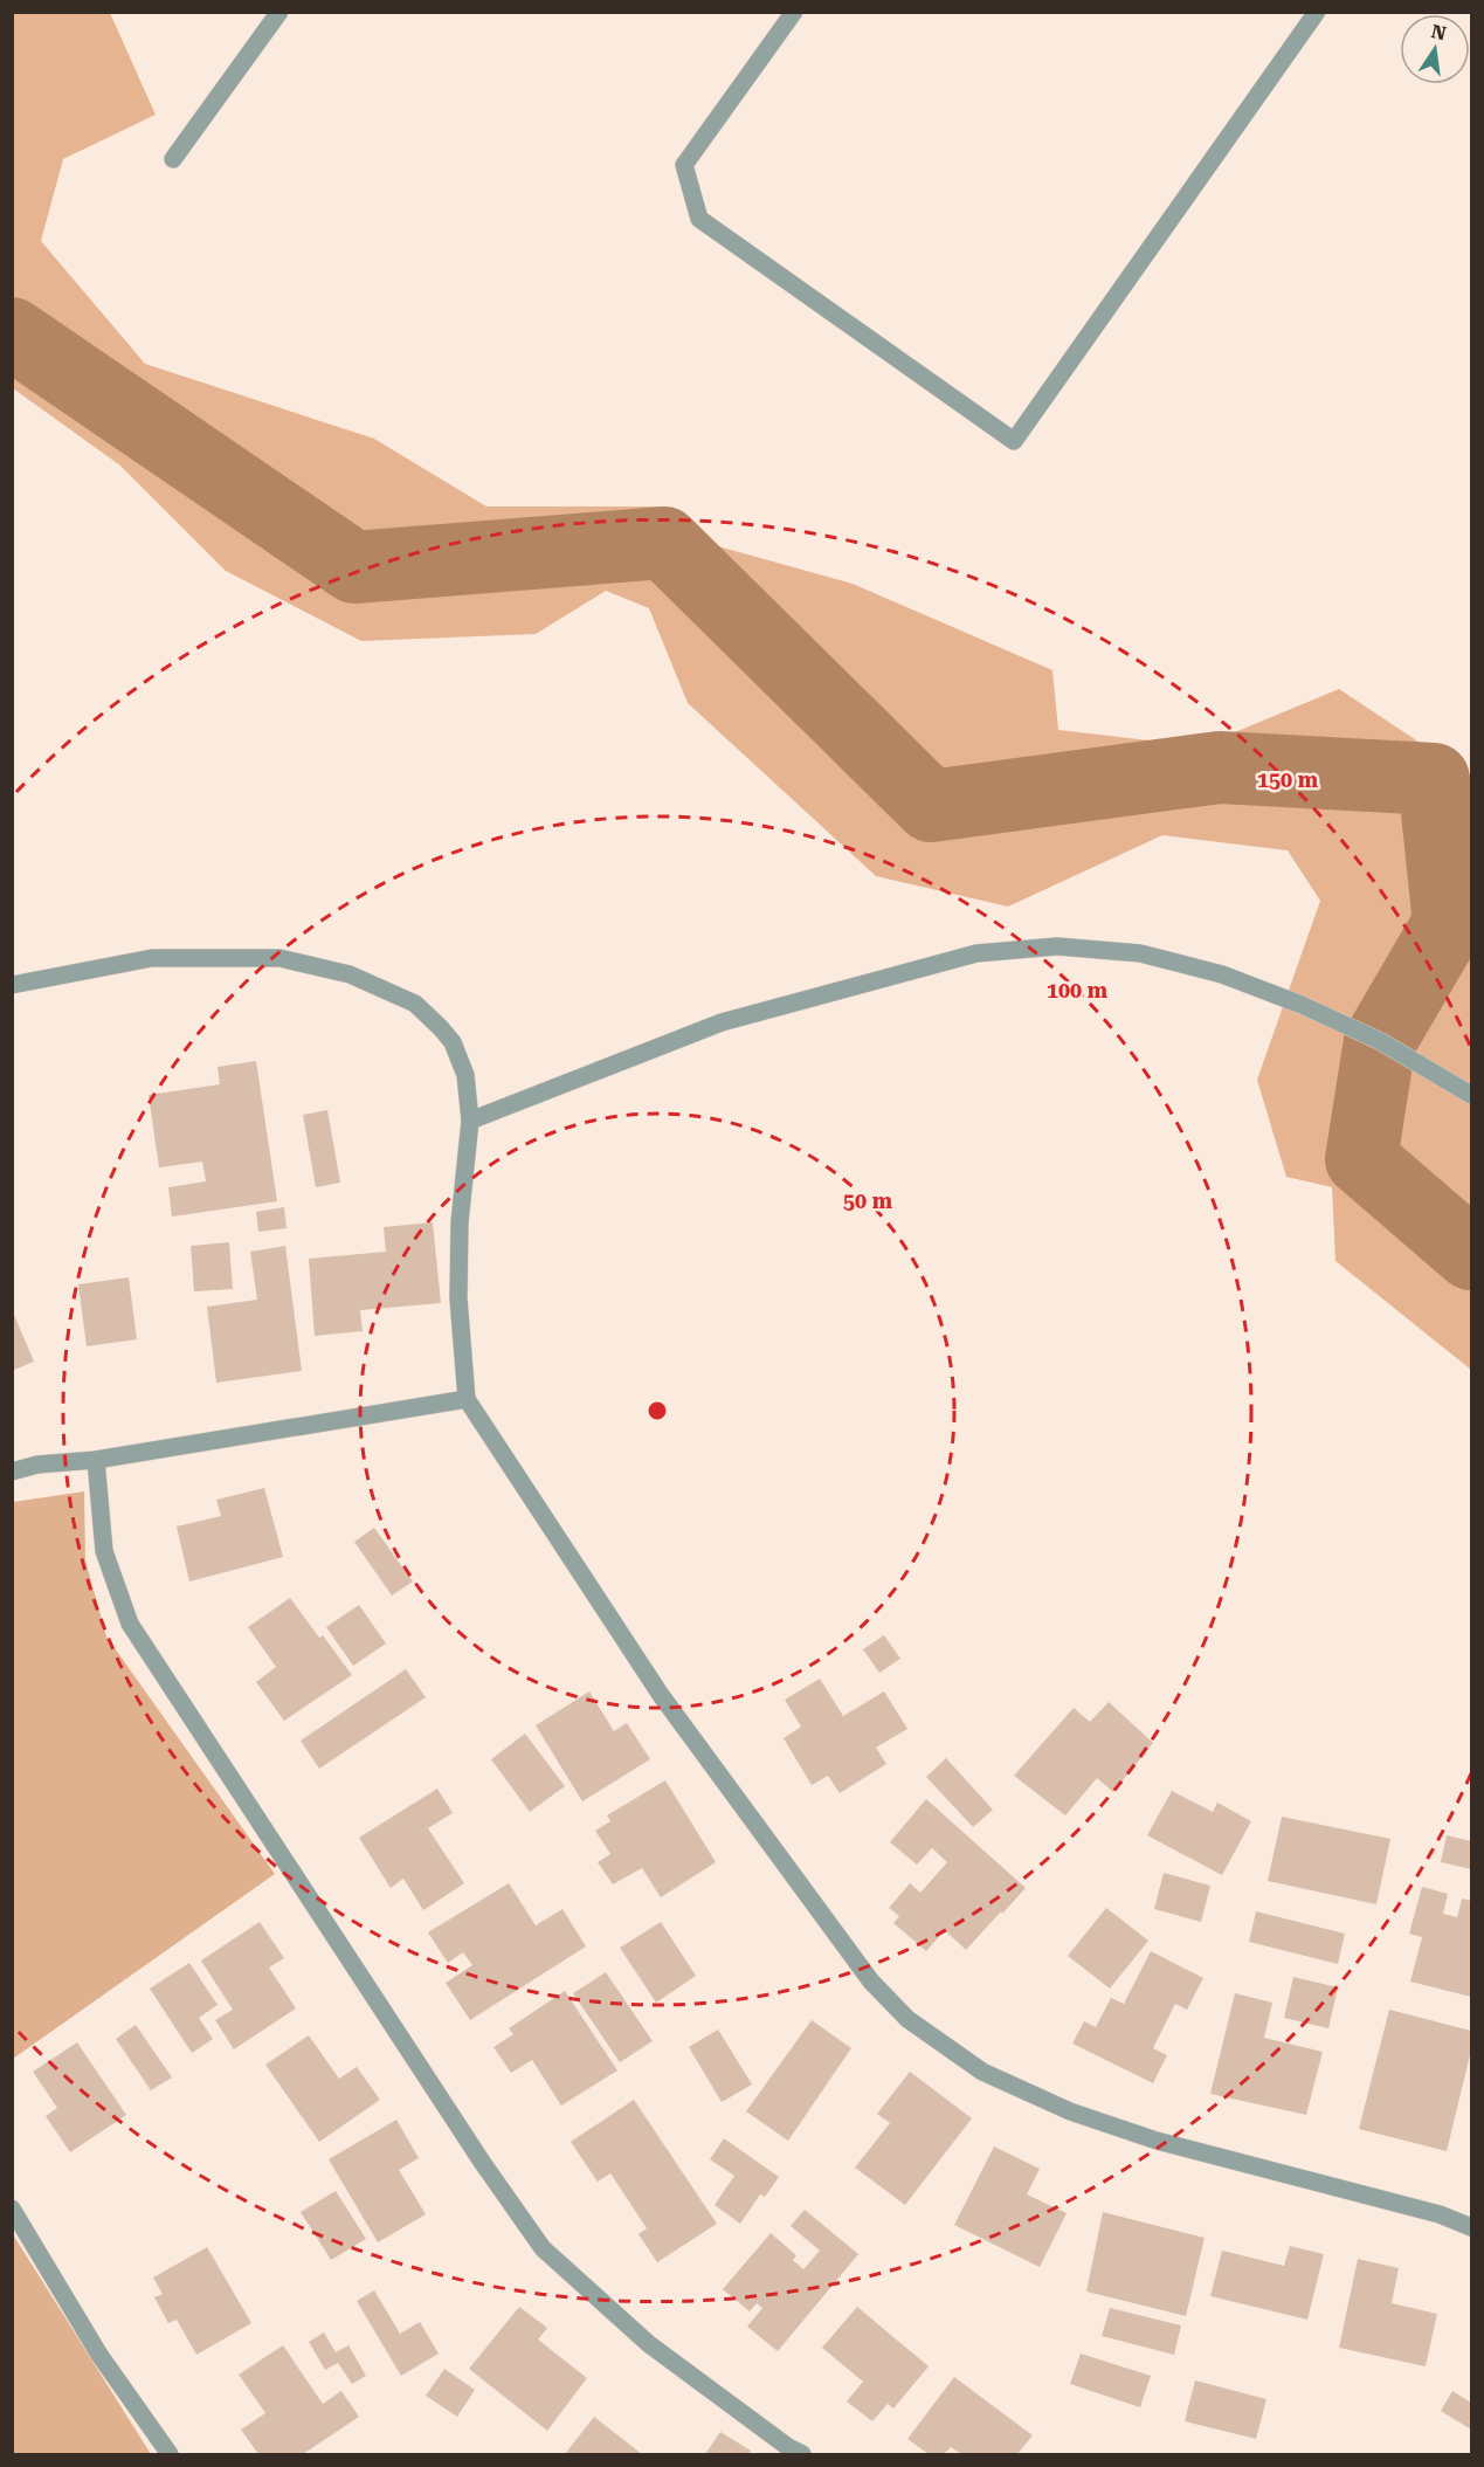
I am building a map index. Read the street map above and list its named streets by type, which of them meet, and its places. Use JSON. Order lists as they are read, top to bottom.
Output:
{
  "north": "top",
  "rings": ["150 m", "100 m", "50 m"]
}
